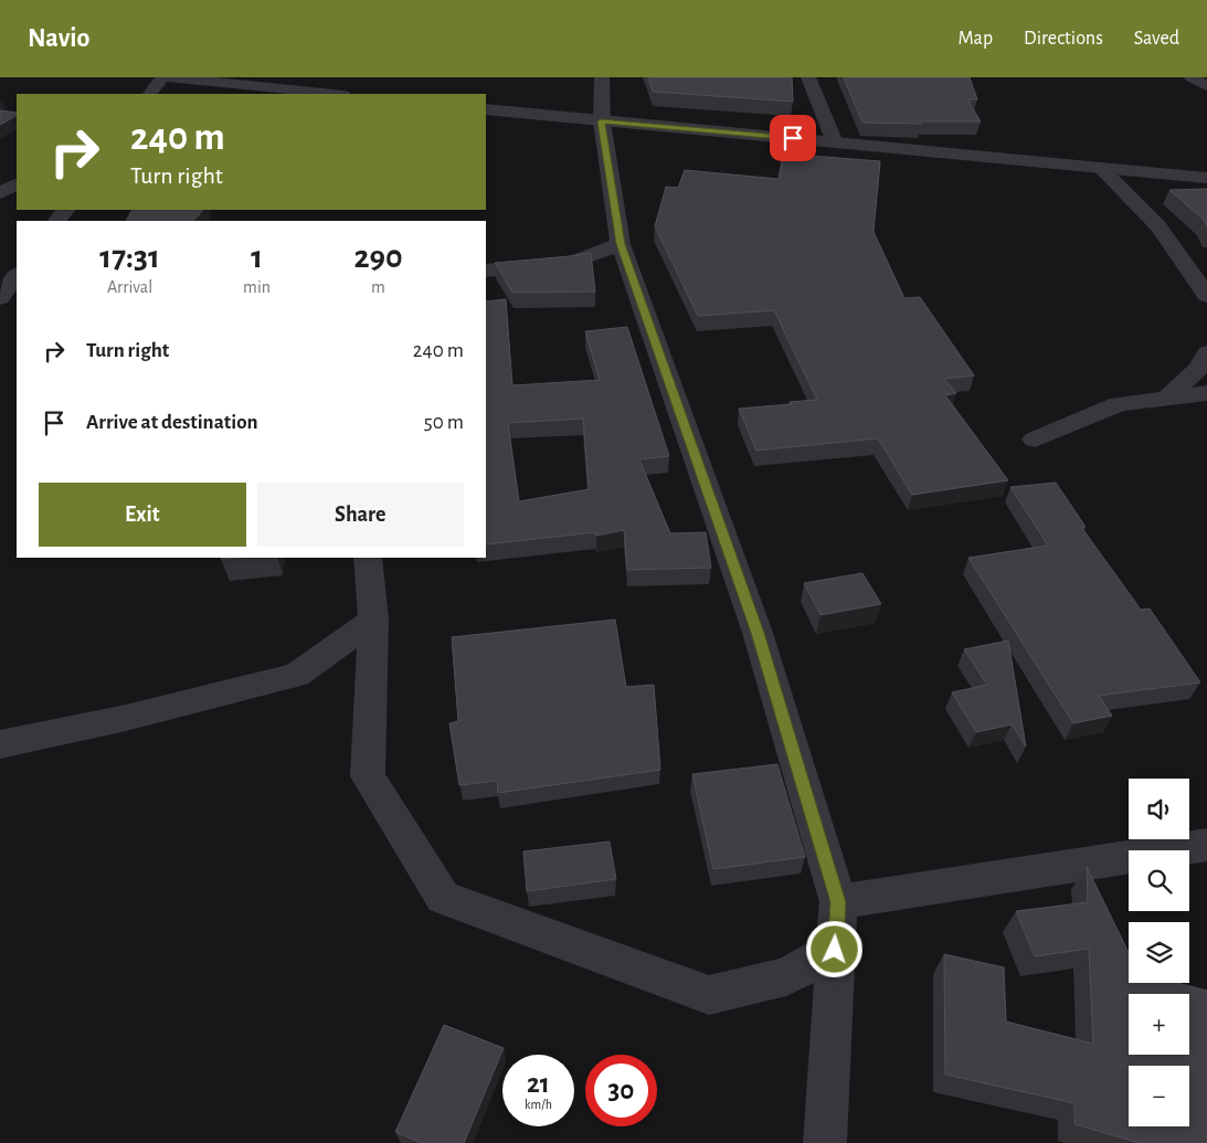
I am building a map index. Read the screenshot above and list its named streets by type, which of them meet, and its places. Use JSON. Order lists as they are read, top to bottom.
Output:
{
  "page": {
    "header": "Navio",
    "nav": ["Map", "Directions", "Saved"],
    "turn": ["240 m", "Turn right"],
    "eta": [
      "17:31",
      "Arrival",
      "1",
      "min",
      "290",
      "m"
    ],
    "list": [
      {
        "name": "Turn right",
        "value": "240 m"
      },
      {
        "name": "Arrive at destination",
        "value": "50 m"
      }
    ],
    "buttons": ["Exit", "Share"],
    "map_buttons": ["+", "−"],
    "speed": "21 km/h",
    "limit": "30"
  }
}
